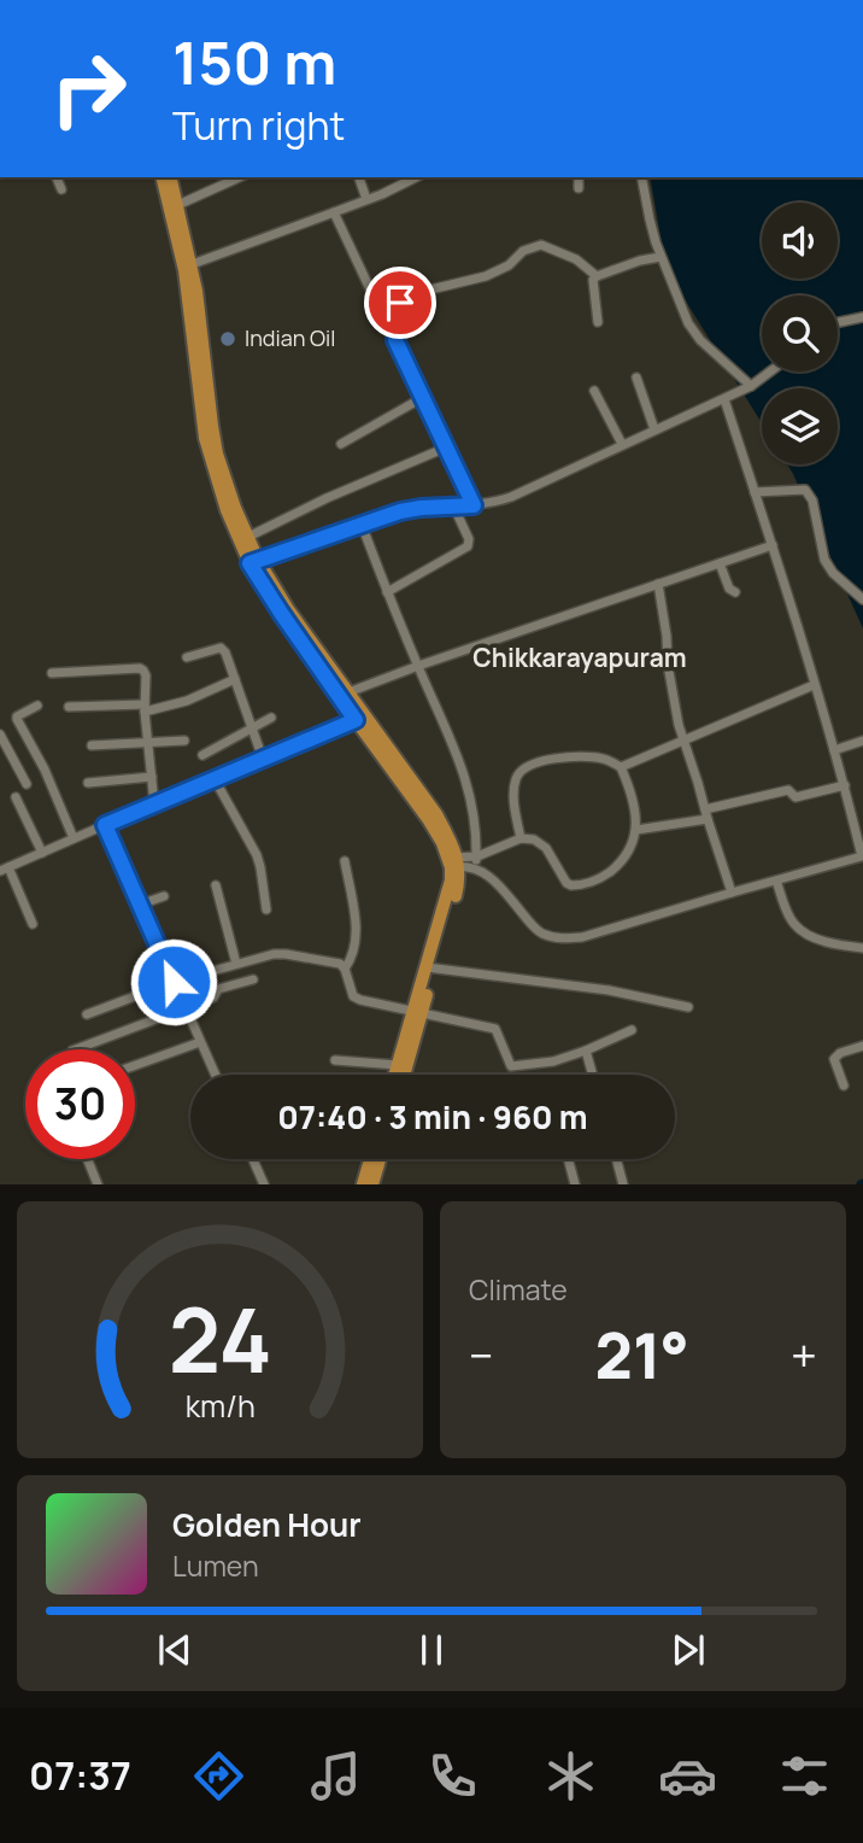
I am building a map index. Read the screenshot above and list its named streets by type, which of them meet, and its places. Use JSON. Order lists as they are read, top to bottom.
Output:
{
  "districts": ["Chikkarayapuram"],
  "places": ["Indian Oil"],
  "page": {
    "turn": ["150 m", "Turn right"],
    "limit": "30",
    "trip": "07:40 · 3 min · 960 m",
    "tile": "Climate",
    "heat": ["−", "21°", "+"],
    "song": ["Golden Hour", "Lumen"],
    "tabs": "07:37",
    "gauge": ["24", "km/h"]
  }
}
